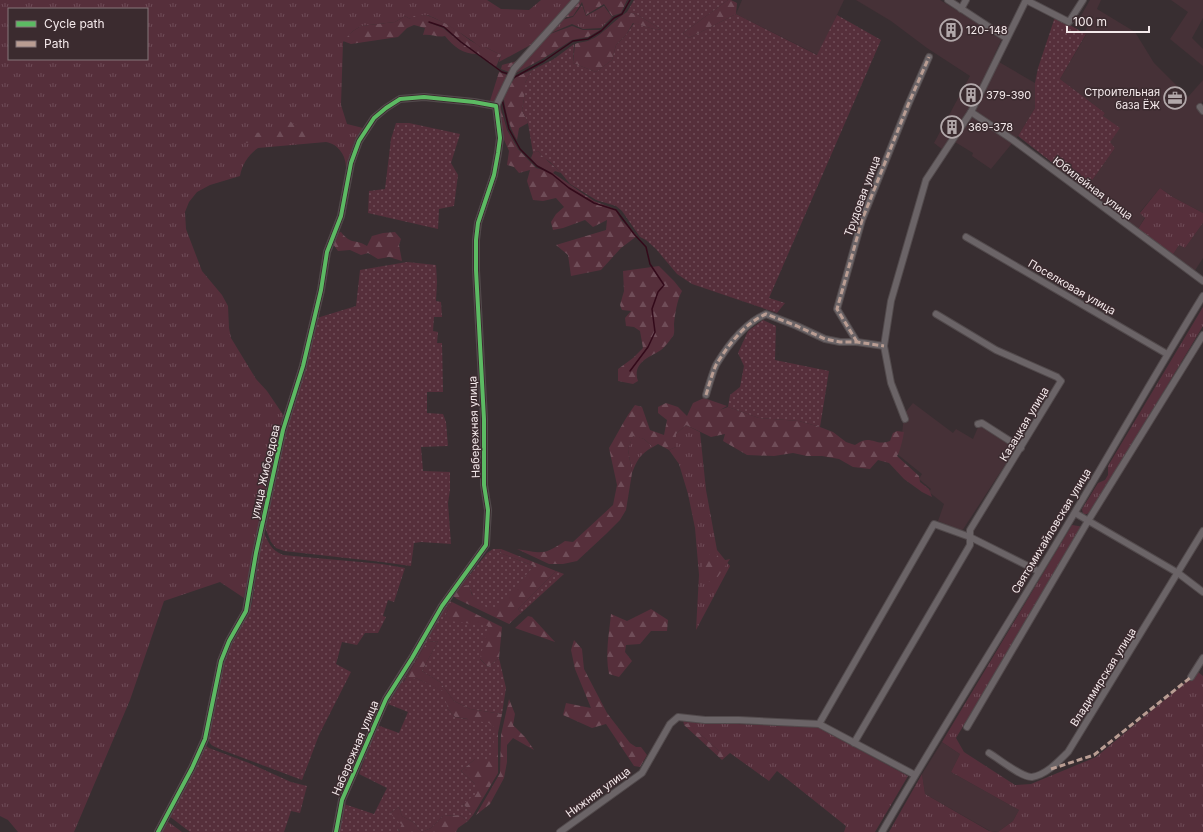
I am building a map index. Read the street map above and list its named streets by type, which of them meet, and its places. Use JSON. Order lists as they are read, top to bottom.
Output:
{
  "streets": {
    "street": [
      "Юбилейная улица",
      "Трудовая улица",
      "Поселковая улица",
      "Казацкая улица",
      "Набережная улица",
      "улица Жибоедова",
      "Святомихайловская улица",
      "Владимирская улица",
      "Нижняя улица"
    ]
  },
  "crossings": [
    ["Поселковая улица", "Святомихайловская улица"],
    ["Набережная улица", "улица Жибоедова"]
  ],
  "places": {
    "building": ["120-148", "379-390", "369-378"],
    "office": ["Строительная база ЁЖ"]
  },
  "legend": ["Cycle path", "Path"],
  "scale_bar": "100 m"
}
